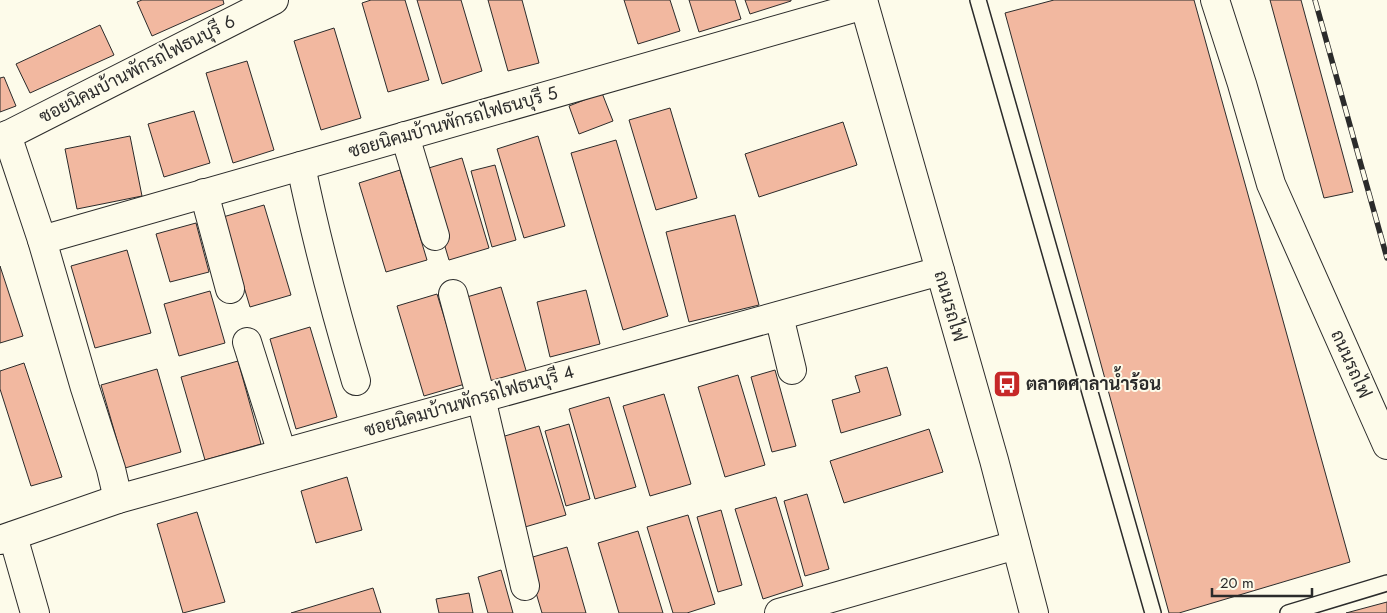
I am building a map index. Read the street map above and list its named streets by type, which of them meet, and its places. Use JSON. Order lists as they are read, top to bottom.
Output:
{
  "streets": {
    "street": [
      "ซอยนิคมบ้านพักรถไฟธนบุรี 6",
      "ซอยนิคมบ้านพักรถไฟธนบุรี 5",
      "ถนนรถไฟ",
      "ซอยนิคมบ้านพักรถไฟธนบุรี 4"
    ]
  },
  "crossings": [
    ["ซอยนิคมบ้านพักรถไฟธนบุรี 5", "ถนนรถไฟ"],
    ["ถนนรถไฟ", "ซอยนิคมบ้านพักรถไฟธนบุรี 4"]
  ],
  "places": {
    "bus stop": ["ตลาดศาลาน้ำร้อน"]
  },
  "scale_bar": "20 m"
}
